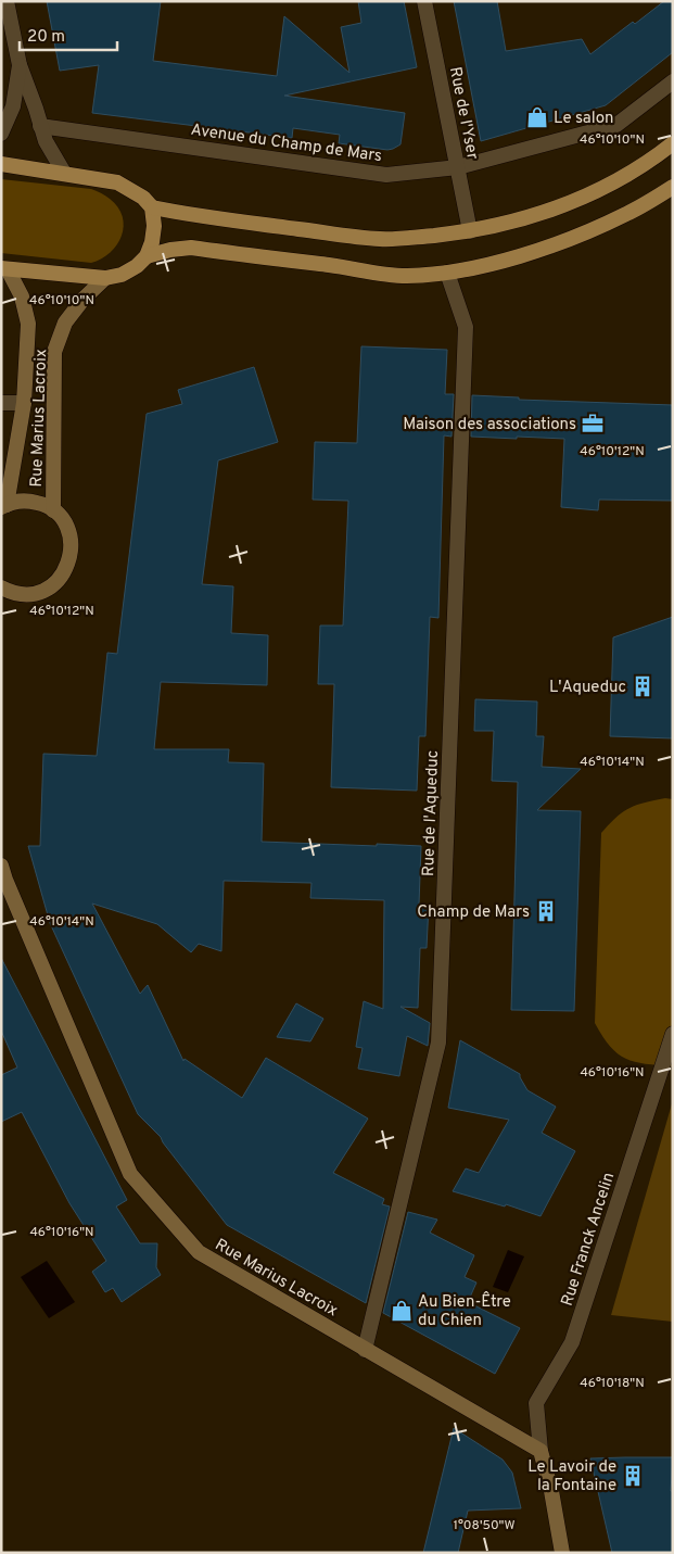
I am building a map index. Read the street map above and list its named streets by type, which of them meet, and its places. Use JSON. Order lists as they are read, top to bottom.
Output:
{
  "streets": {
    "main road": ["Rue Marius Lacroix"],
    "street": [
      "Rue de l'Yser",
      "Avenue du Champ de Mars",
      "Rue de l'Aqueduc",
      "Rue Franck Ancelin"
    ]
  },
  "crossings": [
    ["Rue de l'Yser", "Avenue du Champ de Mars"],
    ["Rue Marius Lacroix", "Rue de l'Aqueduc"],
    ["Rue Marius Lacroix", "Rue Franck Ancelin"]
  ],
  "places": {
    "shop": ["Le salon", "Au Bien-Être du Chien"],
    "office": ["Maison des associations"],
    "building": ["L'Aqueduc", "Champ de Mars", "Le Lavoir de la Fontaine"]
  },
  "scale_bar": "20 m",
  "coordinates": [
    "46°10'10\"N",
    "46°10'12\"N",
    "46°10'14\"N",
    "46°10'16\"N",
    "46°10'18\"N",
    "1°08'50\"W"
  ]
}
